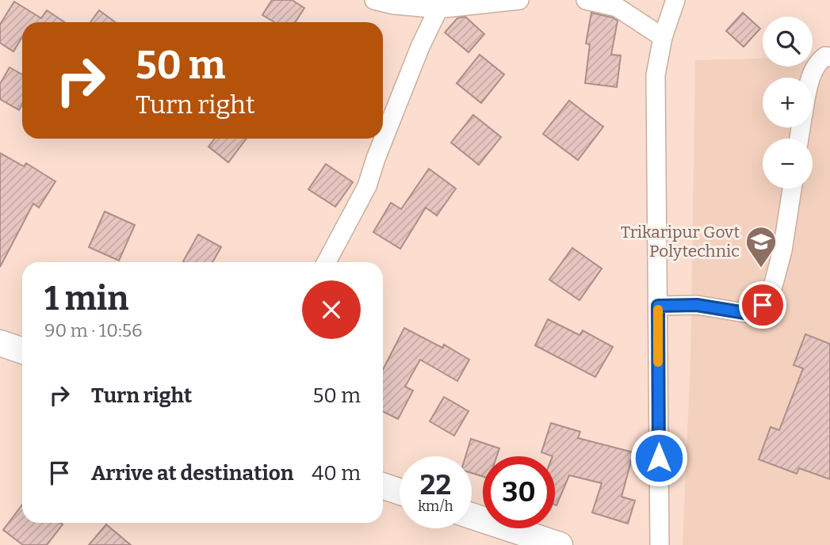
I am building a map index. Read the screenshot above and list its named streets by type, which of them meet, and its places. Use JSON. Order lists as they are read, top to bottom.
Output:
{
  "places": {
    "school or university": ["Trikaripur Govt Polytechnic"]
  },
  "page": {
    "map_buttons": ["+", "−"],
    "turn": ["50 m", "Turn right"],
    "heading": ["1 min", "90 m · 10:56"],
    "list": [
      {
        "name": "Turn right",
        "value": "50 m"
      },
      {
        "name": "Arrive at destination",
        "value": "40 m"
      }
    ],
    "speed": "22 km/h",
    "limit": "30"
  }
}
